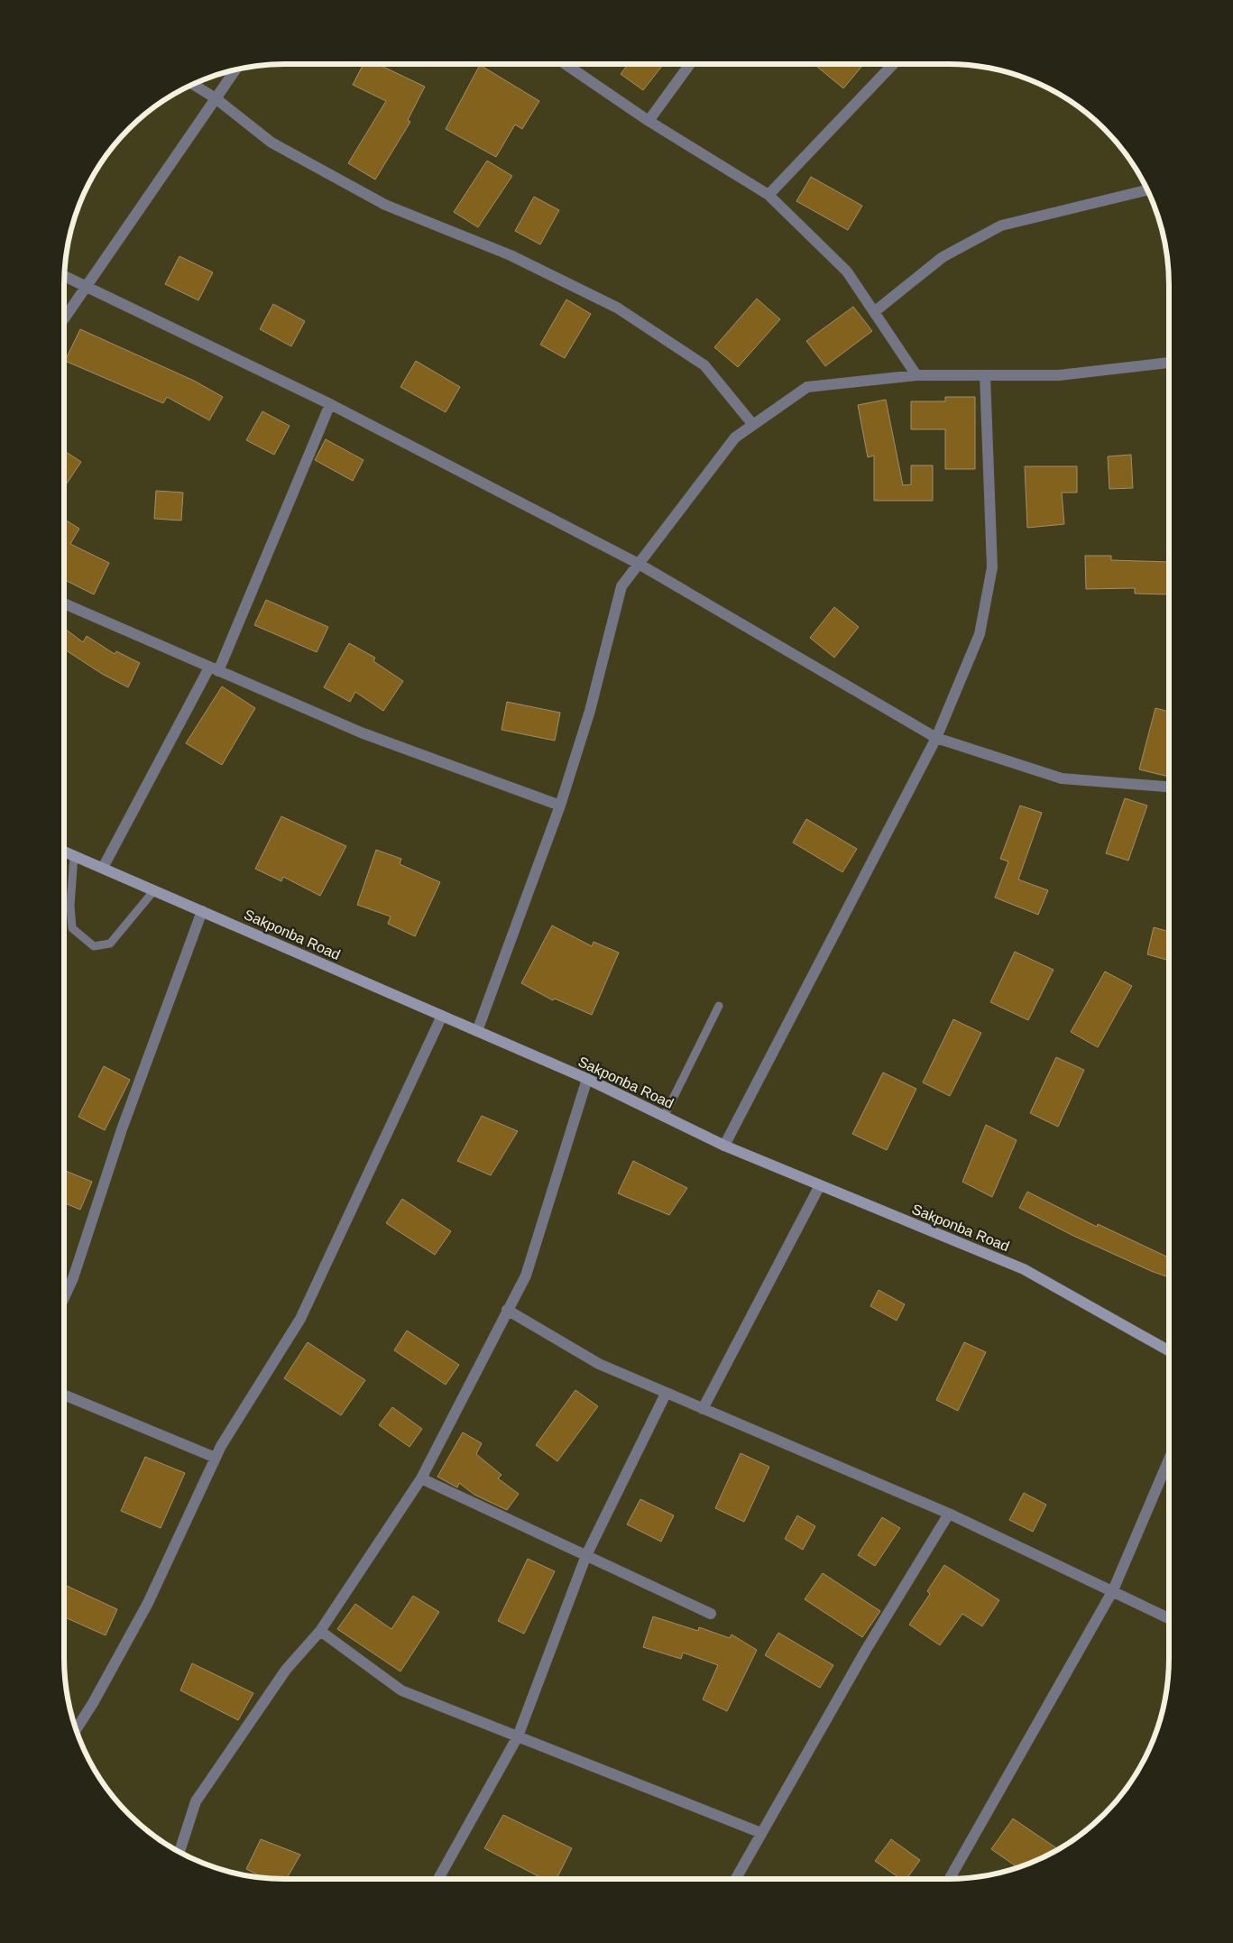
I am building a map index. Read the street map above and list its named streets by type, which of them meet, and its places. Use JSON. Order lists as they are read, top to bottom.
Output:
{
  "streets": {
    "main road": ["Sakponba Road"]
  }
}
